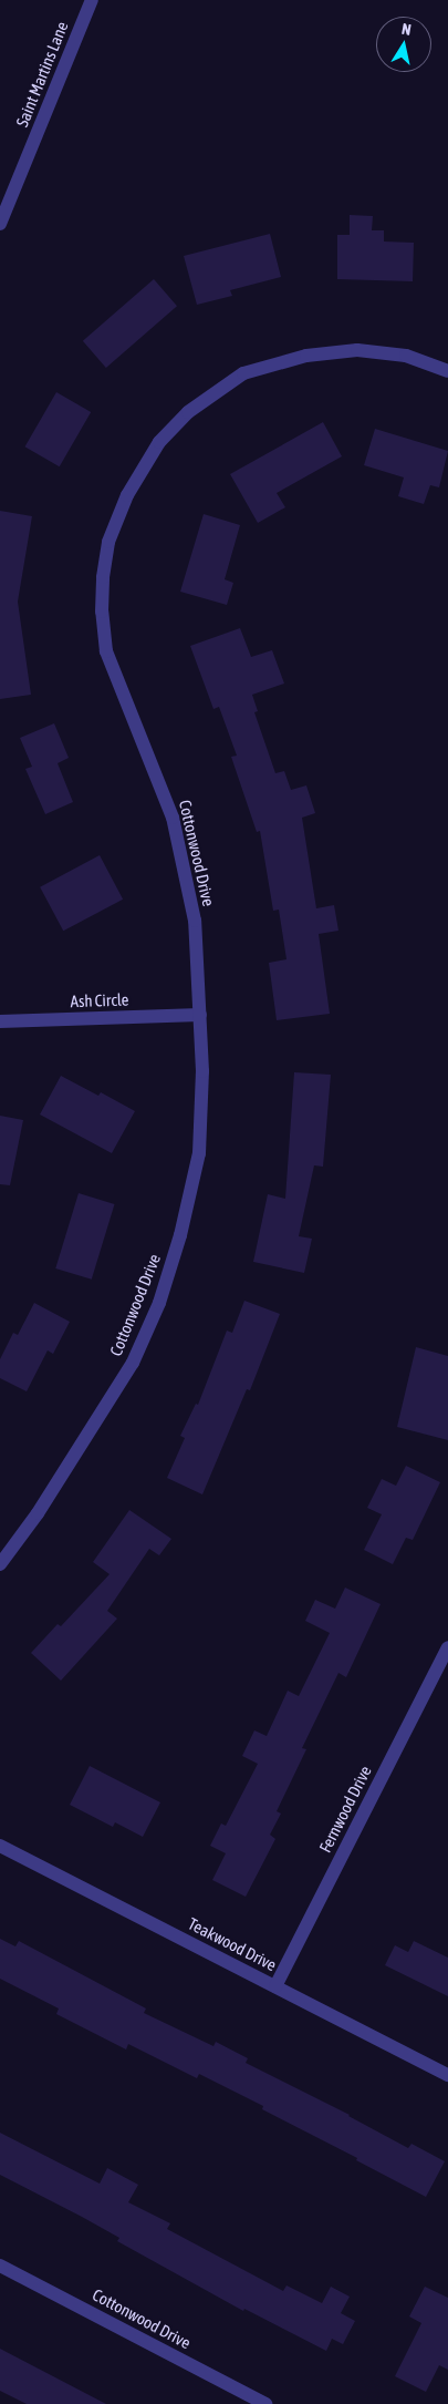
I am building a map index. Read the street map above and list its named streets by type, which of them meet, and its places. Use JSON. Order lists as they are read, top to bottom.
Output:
{
  "streets": {
    "street": [
      "Saint Martins Lane",
      "Cottonwood Drive",
      "Ash Circle",
      "Fernwood Drive",
      "Teakwood Drive"
    ]
  },
  "crossings": [
    ["Cottonwood Drive", "Ash Circle"],
    ["Fernwood Drive", "Teakwood Drive"]
  ],
  "north": "top"
}
